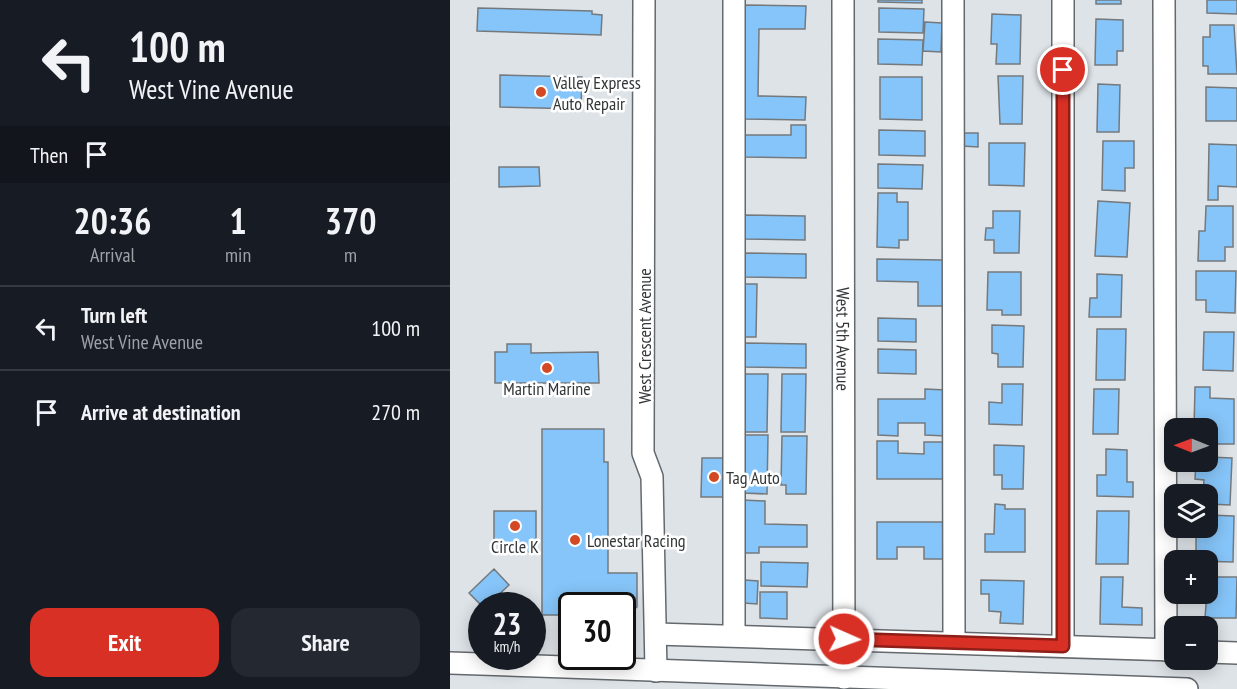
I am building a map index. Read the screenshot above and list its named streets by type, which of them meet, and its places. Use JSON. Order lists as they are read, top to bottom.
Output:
{
  "streets": {
    "street": ["West Crescent Avenue", "West 5th Avenue"]
  },
  "places": [
    "Valley Express Auto Repair",
    "Martin Marine",
    "Tag Auto",
    "Circle K",
    "Lonestar Racing"
  ],
  "north": "left",
  "page": {
    "turn": ["100 m", "West Vine Avenue"],
    "then": "Then",
    "eta": [
      "20:36",
      "Arrival",
      "1",
      "min",
      "370",
      "m"
    ],
    "list": [
      {
        "name": "Turn left",
        "note": "West Vine Avenue",
        "value": "100 m"
      },
      {
        "name": "Arrive at destination",
        "value": "270 m"
      }
    ],
    "map_buttons": ["+", "−"],
    "speed": "23 km/h",
    "limit": "30",
    "buttons": ["Exit", "Share"]
  }
}
